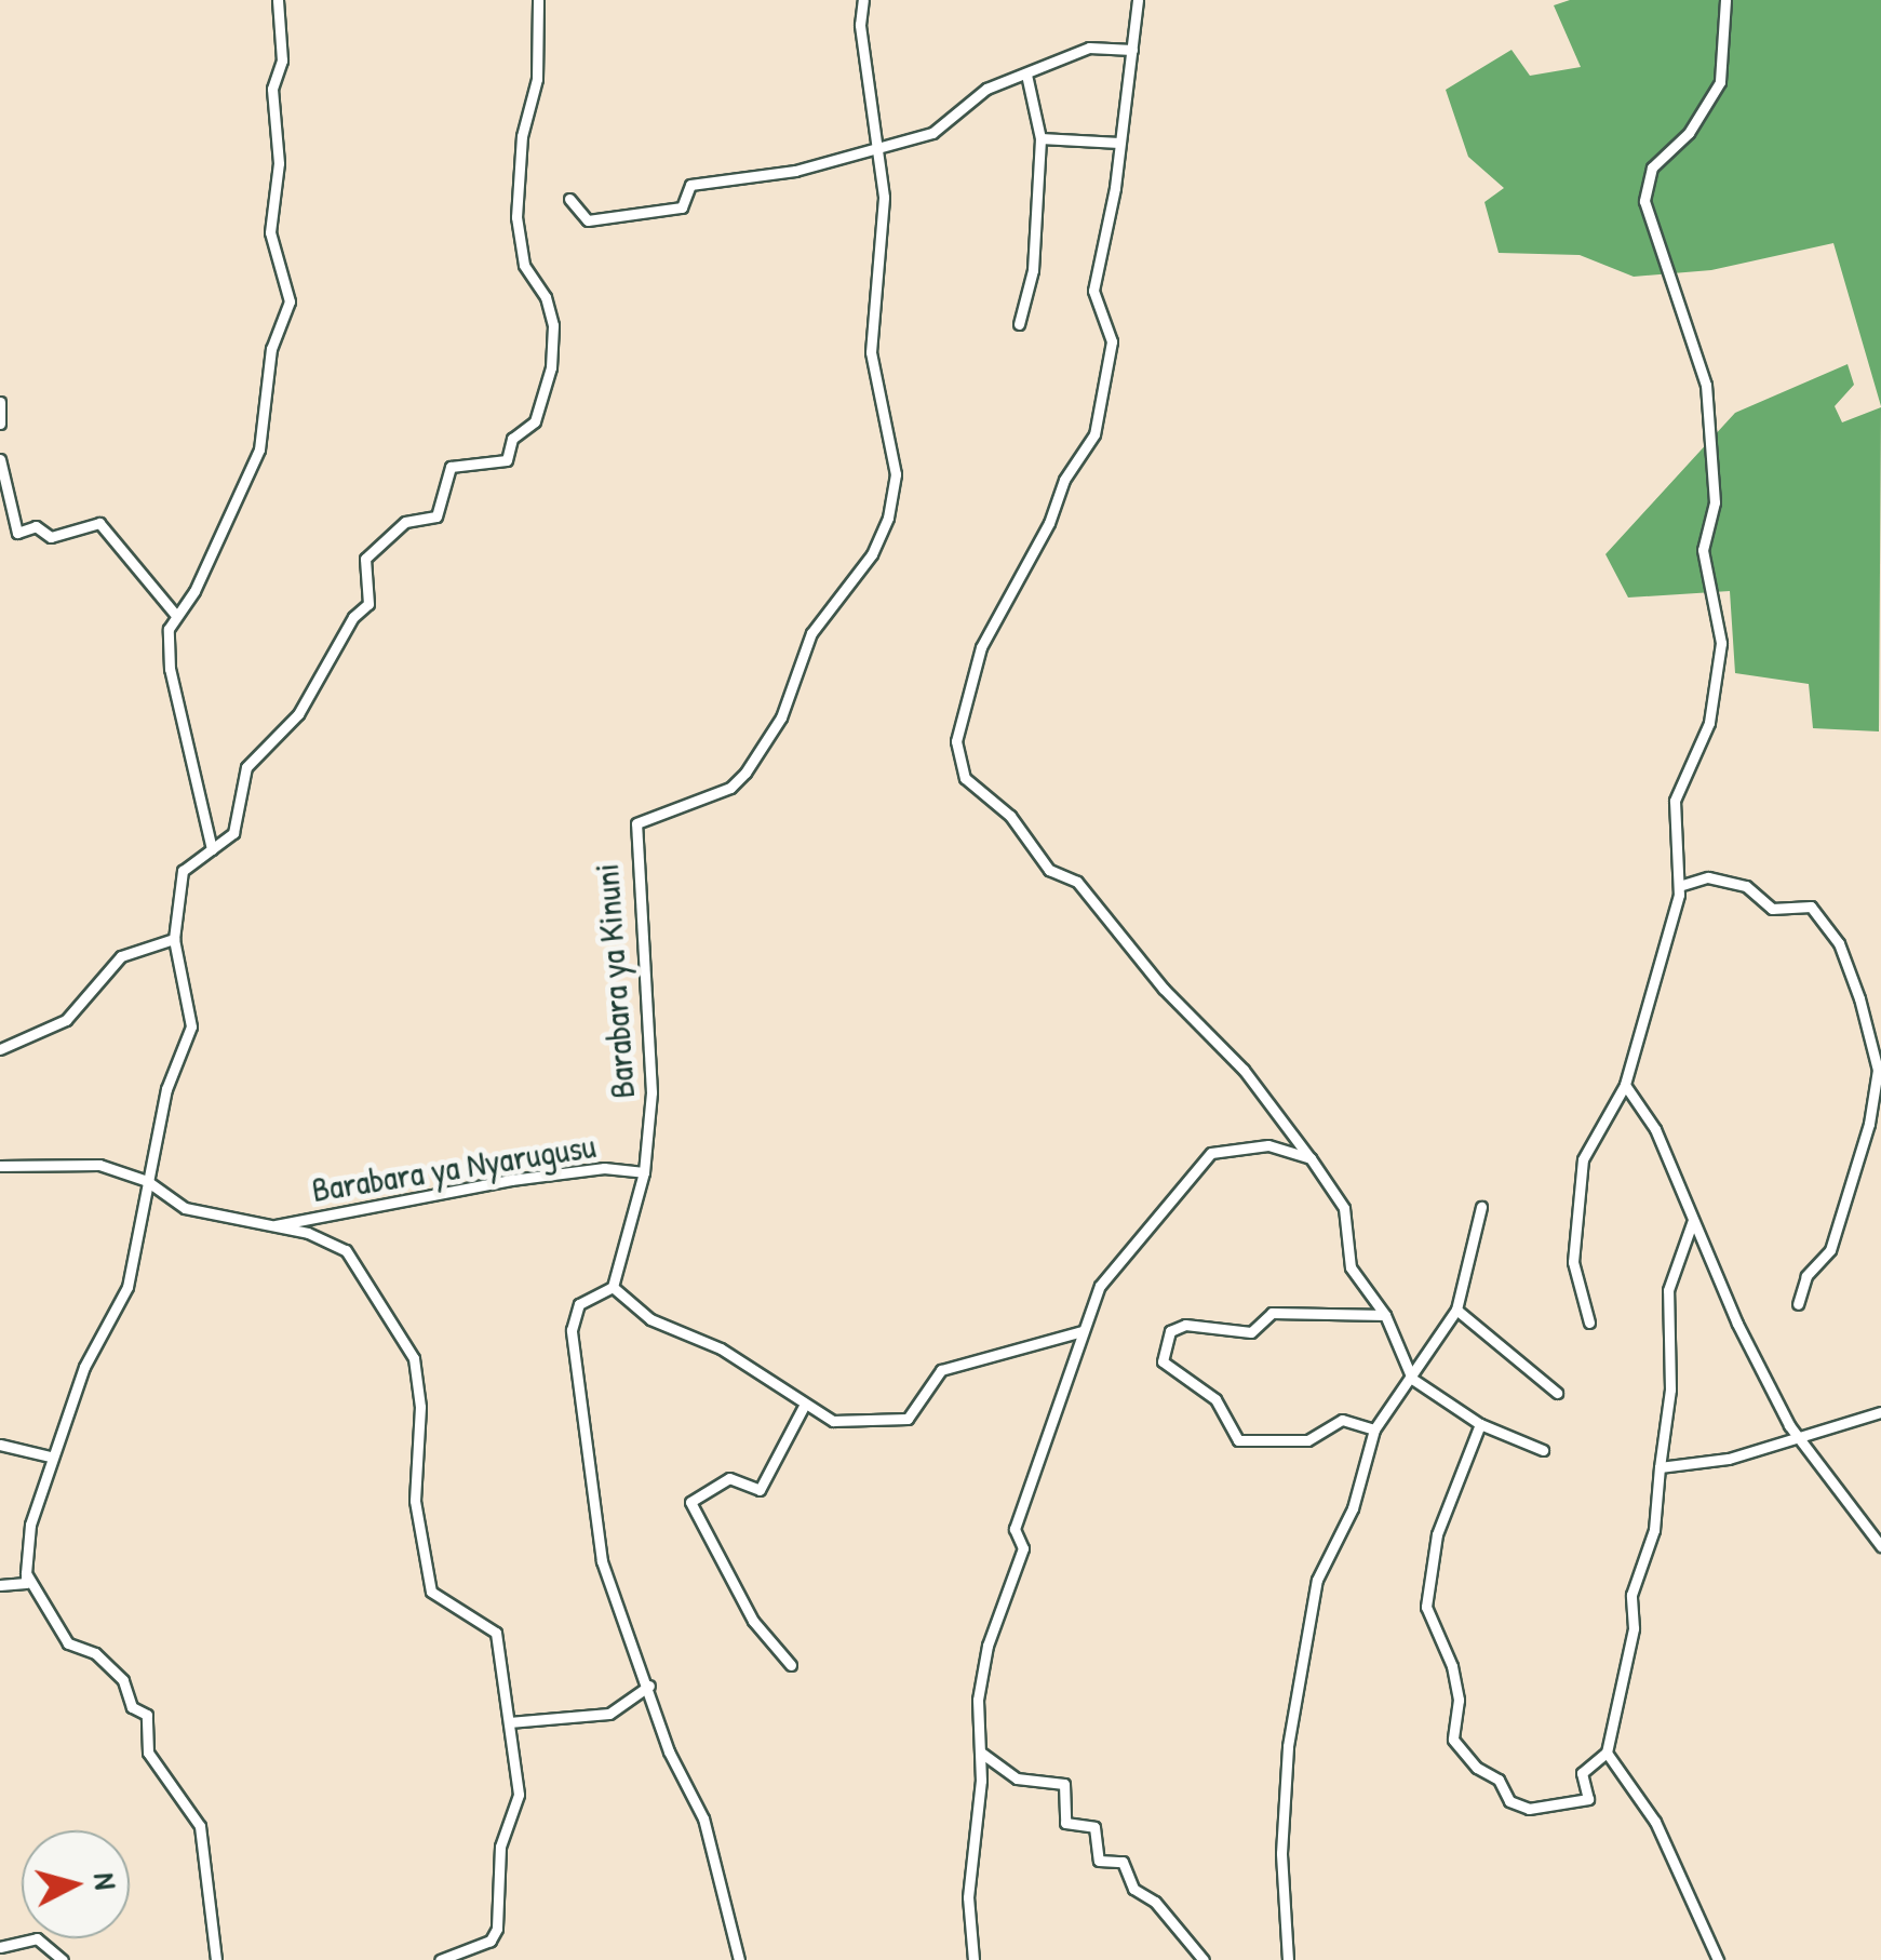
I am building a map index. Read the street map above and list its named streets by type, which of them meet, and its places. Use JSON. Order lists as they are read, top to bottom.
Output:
{
  "streets": {
    "street": ["Barabara ya Kinuni", "Barabara ya Nyarugusu"]
  },
  "crossings": [
    ["Barabara ya Kinuni", "Barabara ya Nyarugusu"]
  ],
  "north": "right"
}
